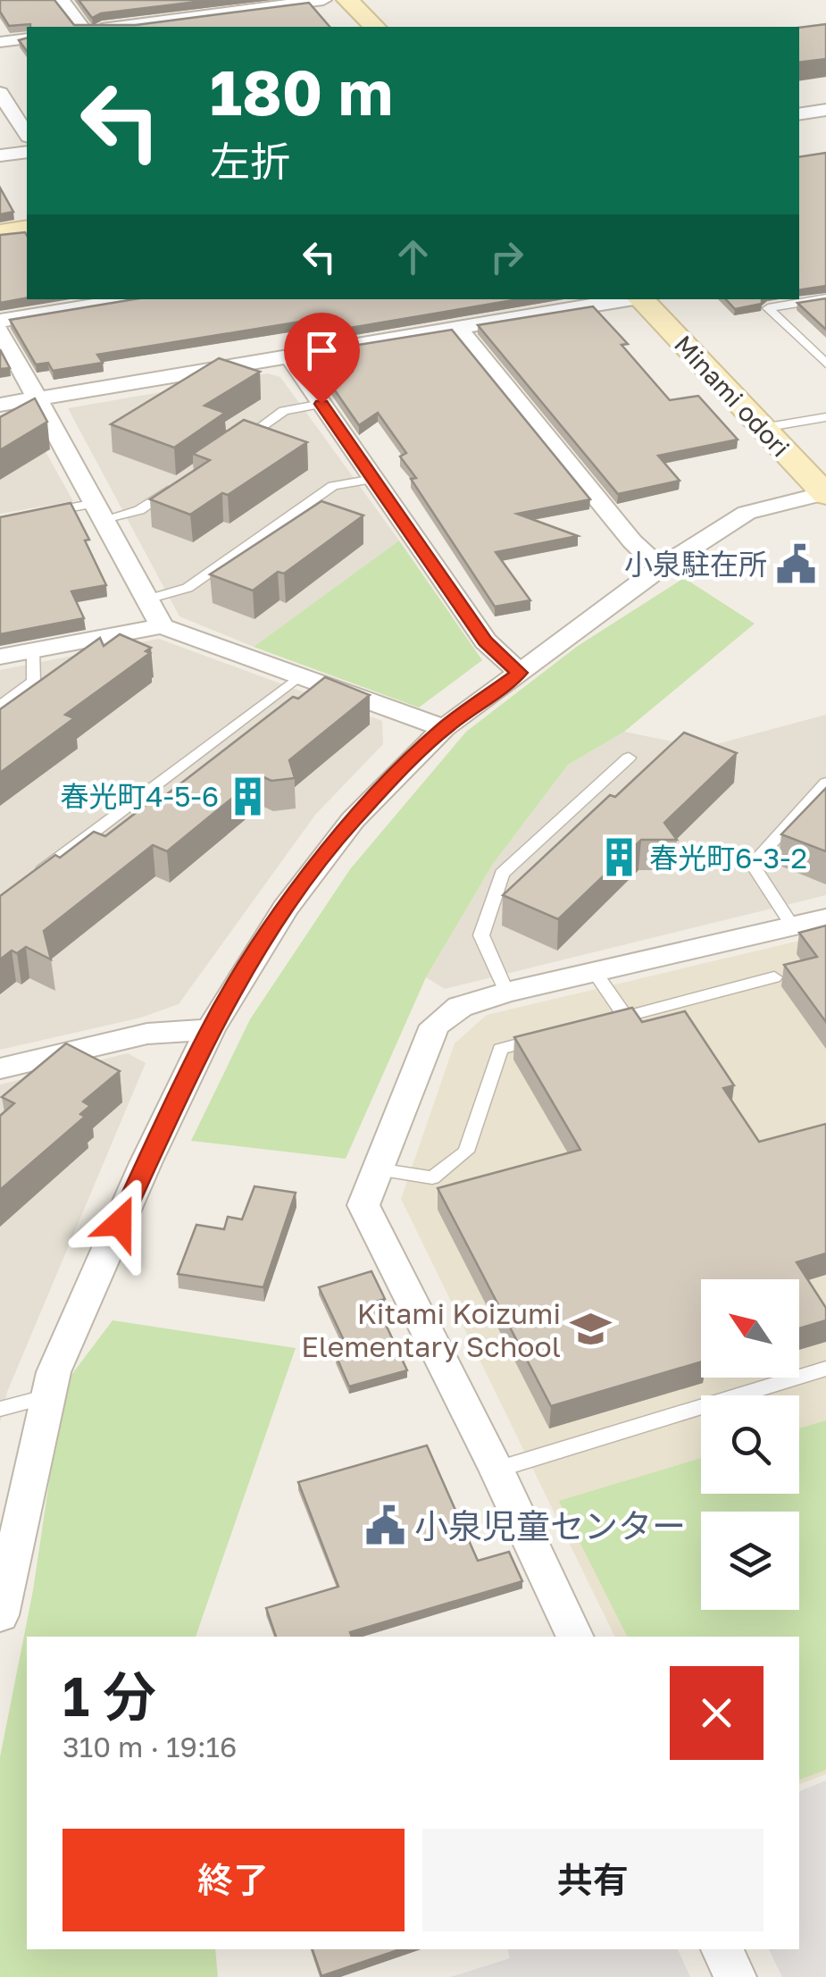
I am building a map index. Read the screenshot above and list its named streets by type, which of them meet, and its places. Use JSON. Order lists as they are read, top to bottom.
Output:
{
  "streets": {
    "street": ["Minami odori"]
  },
  "places": {
    "public building": ["小泉駐在所", "小泉児童センター"],
    "building": ["春光町4-5-6", "春光町6-3-2"],
    "school or university": ["Kitami Koizumi Elementary School"]
  },
  "north": "top left",
  "page": {
    "turn": ["180 m", "左折"],
    "heading": ["1 分", "310 m · 19:16"],
    "buttons": ["終了", "共有"]
  }
}
